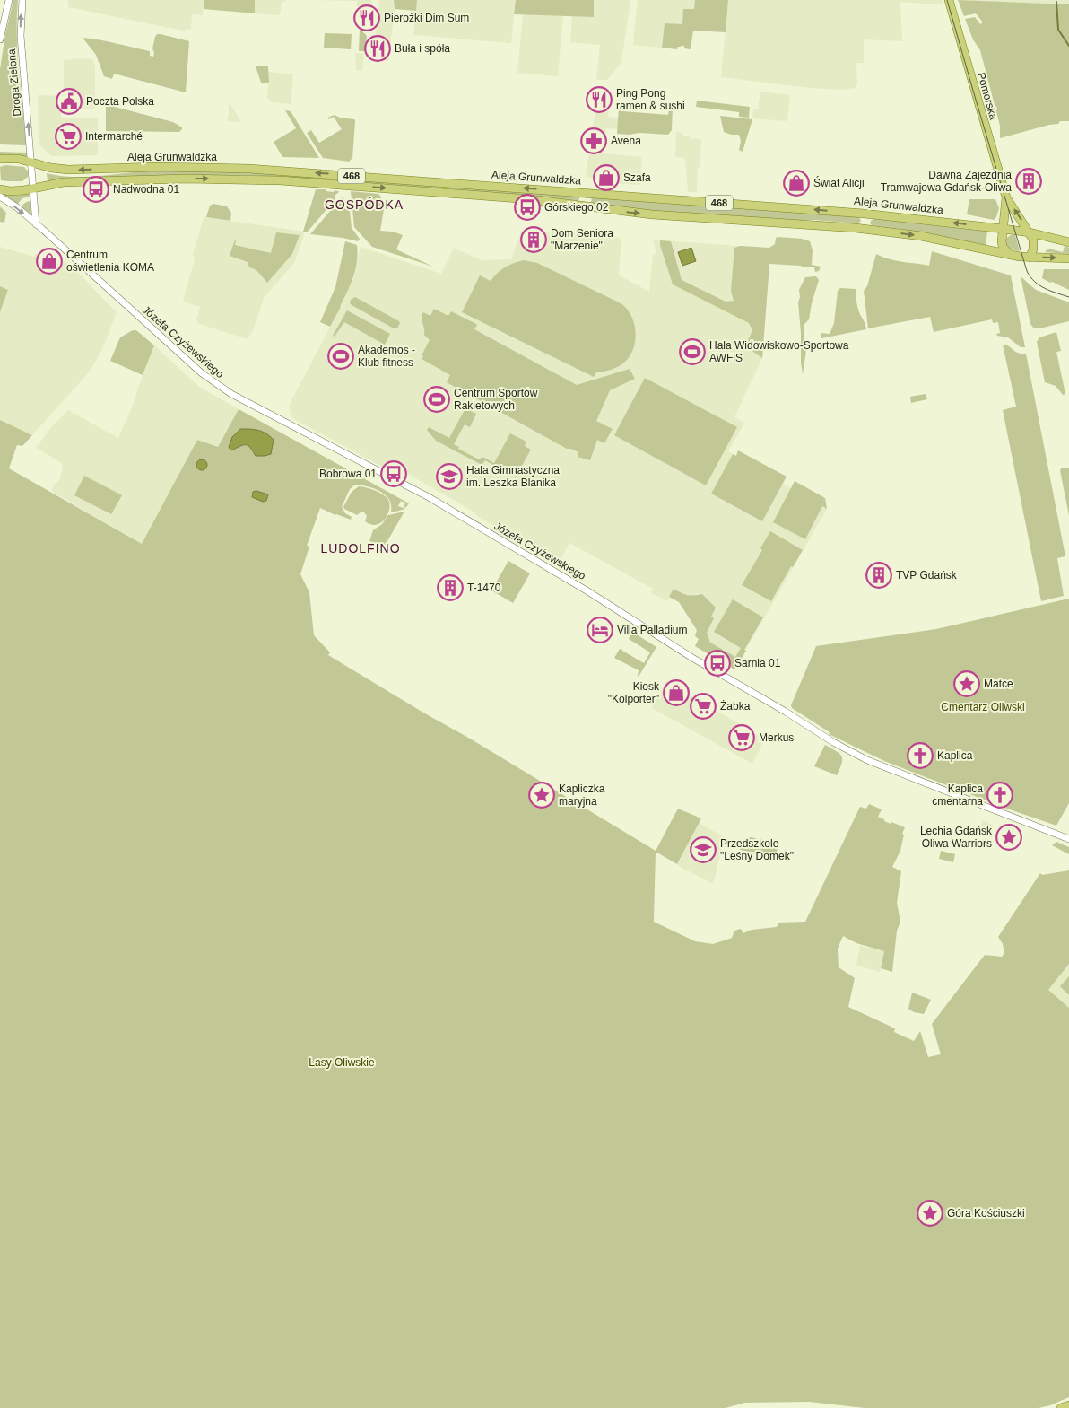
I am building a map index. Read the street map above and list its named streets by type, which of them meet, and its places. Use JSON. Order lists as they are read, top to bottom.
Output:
{
  "streets": {
    "main road": ["Pomorska", "Aleja Grunwaldzka", "468"],
    "street": ["Droga Zielona", "Józefa Czyżewskiego"]
  },
  "crossings": [
    ["Droga Zielona", "Aleja Grunwaldzka"],
    ["Pomorska", "Aleja Grunwaldzka"],
    ["Aleja Grunwaldzka", "468"]
  ],
  "one_way": ["Droga Zielona"],
  "districts": ["GOSPÓDKA", "LUDOLFINO"],
  "parks": ["Cmentarz Oliwski", "Lasy Oliwskie"],
  "places": {
    "restaurant": ["Pierożki Dim Sum", "Buła i spóła", "Ping Pong ramen & sushi"],
    "public building": ["Poczta Polska"],
    "supermarket": ["Intermarché", "Żabka", "Merkus"],
    "pharmacy": ["Avena"],
    "shop": [
      "Szafa",
      "Świat Alicji",
      "Centrum oświetlenia KOMA",
      "Kiosk \"Kolporter\""
    ],
    "building": [
      "Dawna Zajezdnia Tramwajowa Gdańsk-Oliwa",
      "Dom Seniora \"Marzenie\"",
      "TVP Gdańsk",
      "T-1470"
    ],
    "bus stop": [
      "Nadwodna 01",
      "Górskiego 02",
      "Bobrowa 01",
      "Sarnia 01"
    ],
    "sports": ["Hala Widowiskowo-Sportowa AWFiS", "Akademos - Klub fitness", "Centrum Sportów Rakietowych"],
    "school or university": ["Hala Gimnastyczna im. Leszka Blanika", "Przedszkole \"Leśny Domek\""],
    "hotel": ["Villa Palladium"],
    "place": [
      "Matce",
      "Kapliczka maryjna",
      "Lechia Gdańsk Oliwa Warriors",
      "Góra Kościuszki"
    ],
    "church": ["Kaplica", "Kaplica cmentarna"]
  }
}
